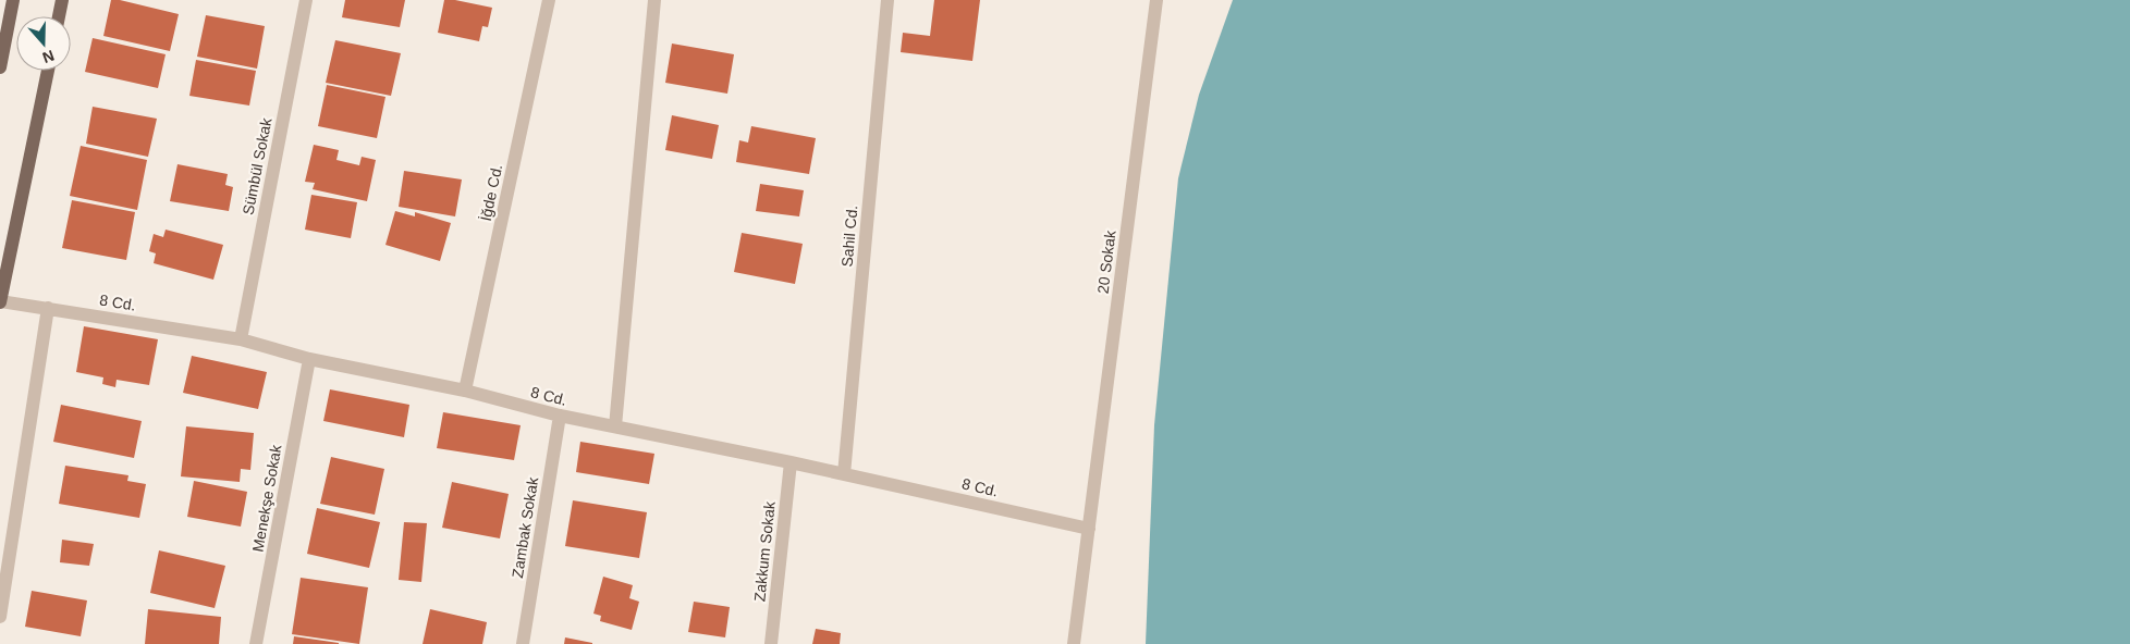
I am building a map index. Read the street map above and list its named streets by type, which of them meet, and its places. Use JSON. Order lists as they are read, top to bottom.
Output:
{
  "streets": {
    "street": [
      "Sümbül Sokak",
      "İğde Cd.",
      "Sahil Cd.",
      "20 Sokak",
      "8 Cd.",
      "Menekşe Sokak",
      "Zambak Sokak",
      "Zakkum Sokak"
    ]
  },
  "crossings": [
    ["Sümbül Sokak", "8 Cd."],
    ["İğde Cd.", "8 Cd."],
    ["Sahil Cd.", "8 Cd."],
    ["20 Sokak", "8 Cd."],
    ["8 Cd.", "Menekşe Sokak"],
    ["8 Cd.", "Zambak Sokak"],
    ["8 Cd.", "Zakkum Sokak"]
  ],
  "north": "bottom"
}
